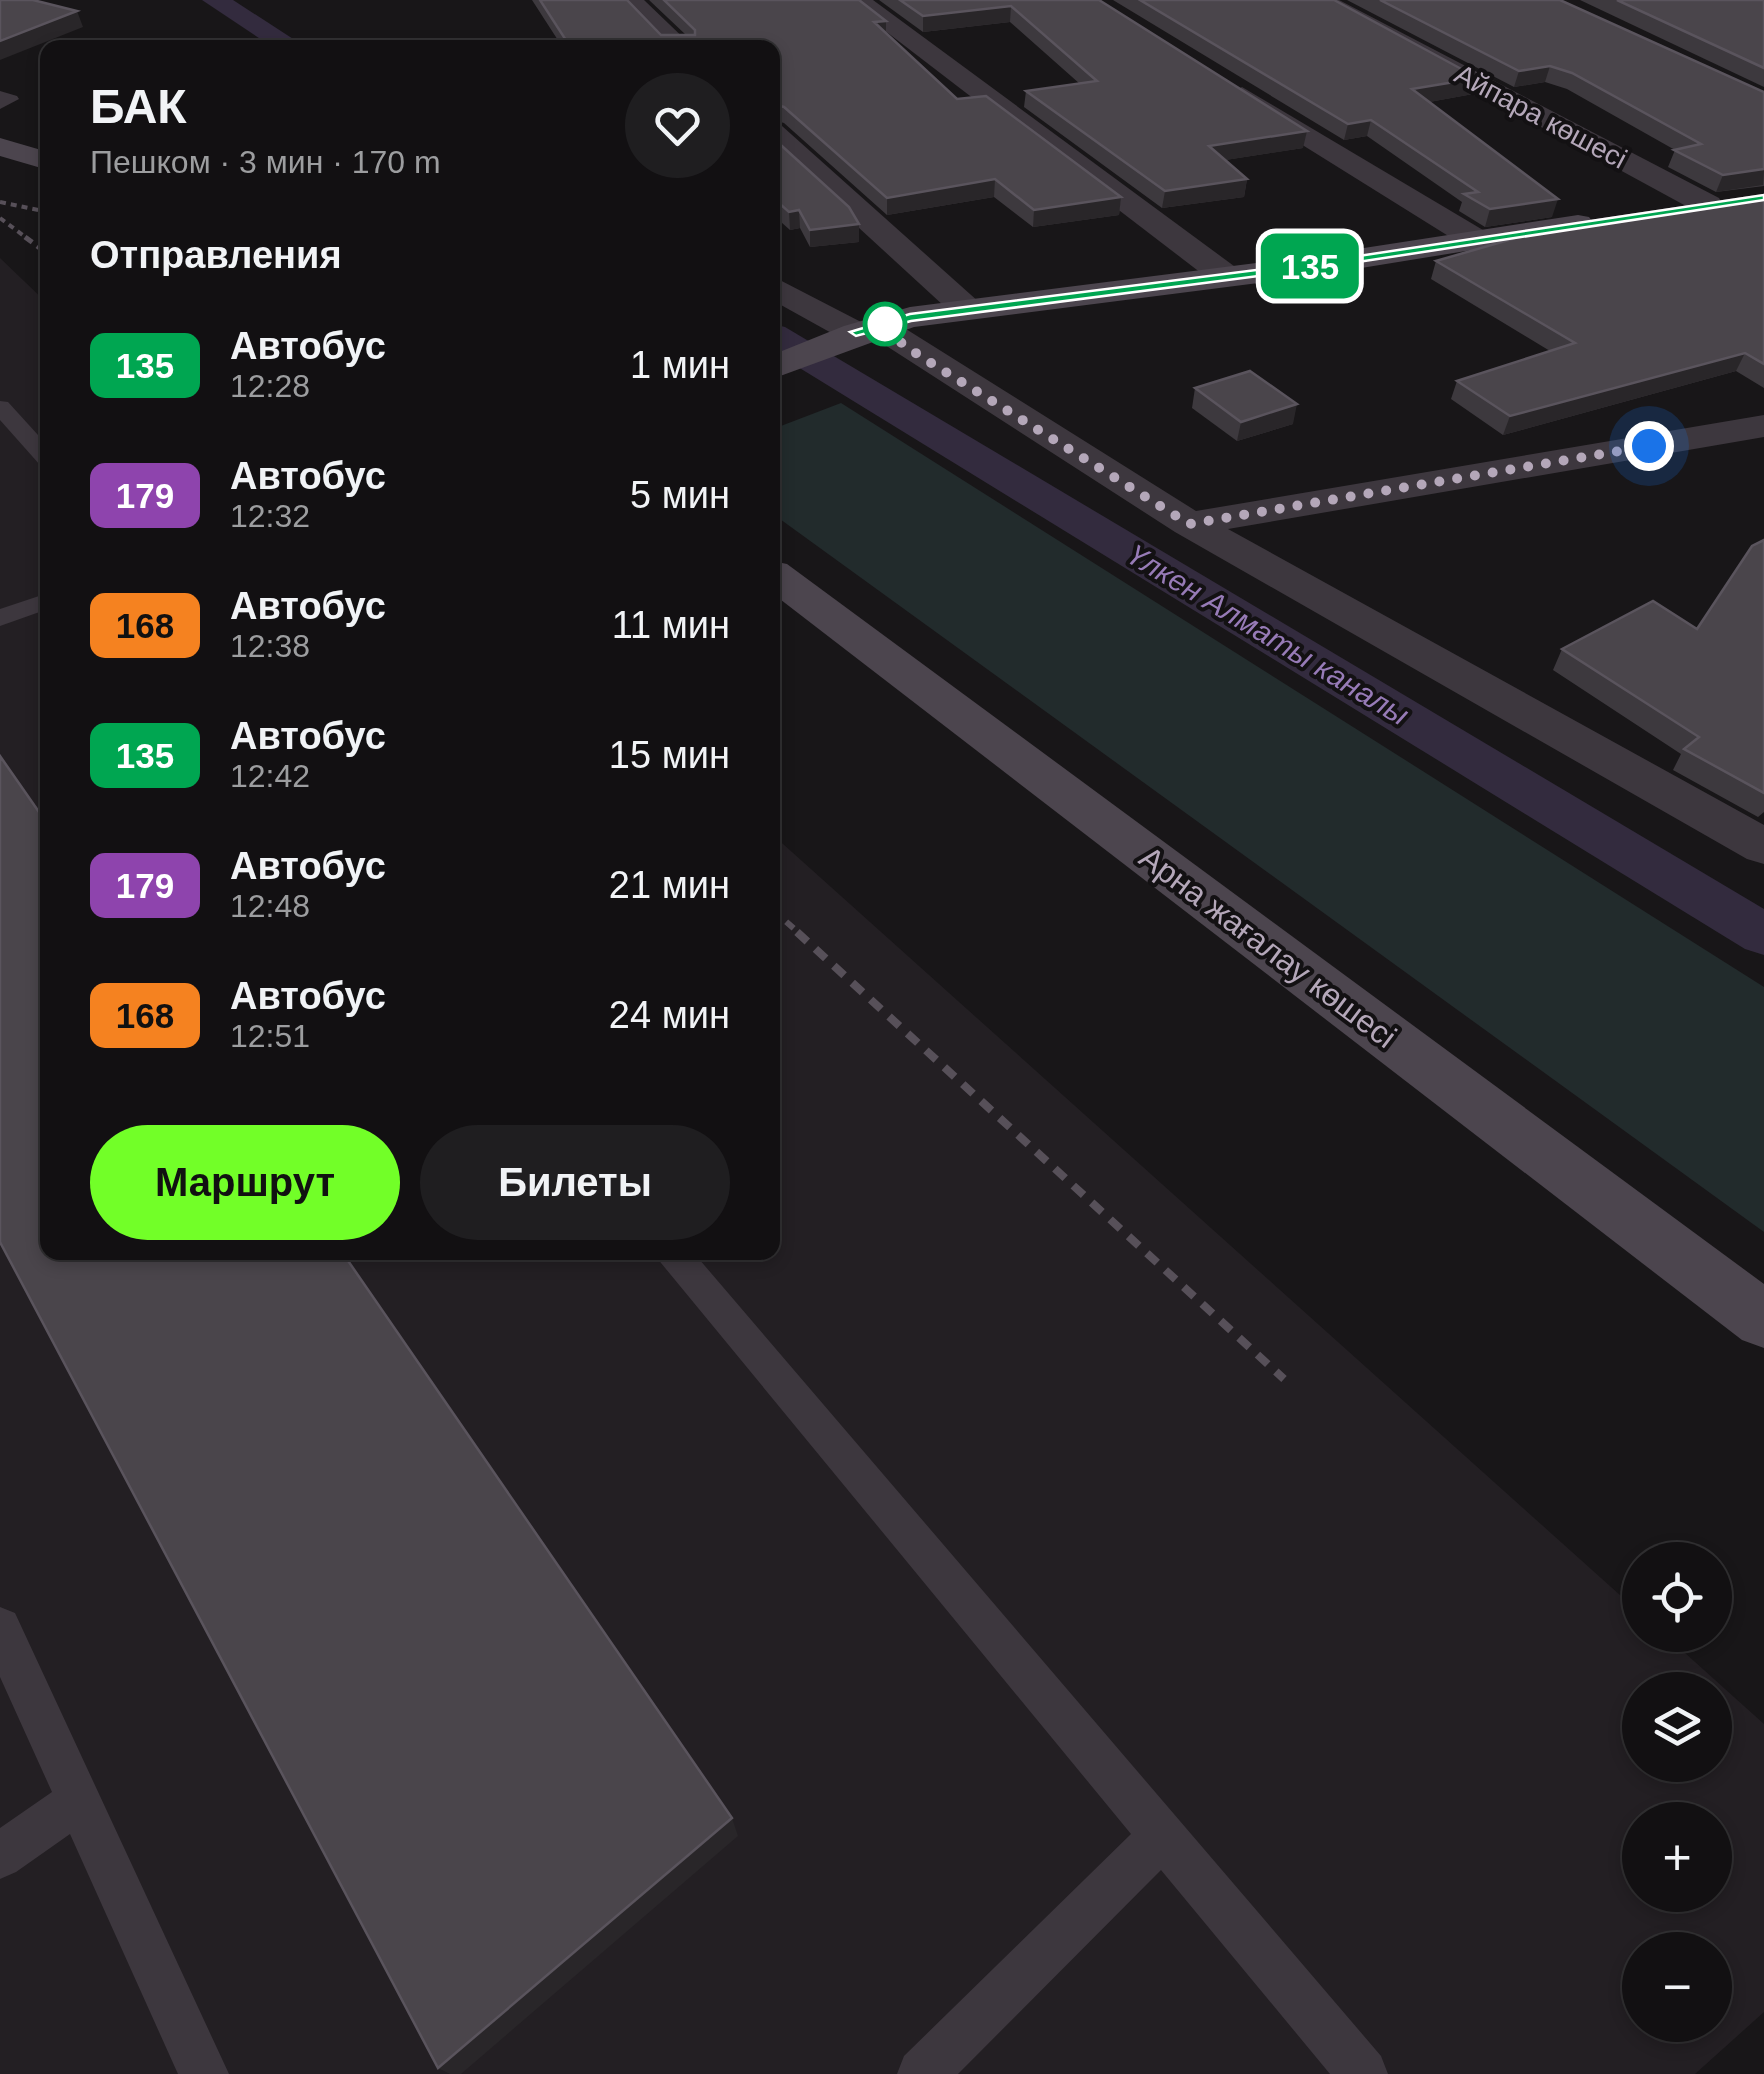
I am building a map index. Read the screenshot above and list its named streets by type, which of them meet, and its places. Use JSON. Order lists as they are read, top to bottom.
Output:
{
  "streets": {
    "street": ["Айпара көшесі", "Арна жағалау көшесі"]
  },
  "water": ["Үлкен Алматы каналы"],
  "lines": ["bus line 135"],
  "page": {
    "on_map": "135",
    "heading": [
      ["БАК", "Пешком · 3 мин · 170 m"],
      "Отправления"
    ],
    "list": [
      {
        "mark": "135",
        "name": "Автобус",
        "note": "12:28",
        "value": "1 мин"
      },
      {
        "mark": "179",
        "name": "Автобус",
        "note": "12:32",
        "value": "5 мин"
      },
      {
        "mark": "168",
        "name": "Автобус",
        "note": "12:38",
        "value": "11 мин"
      },
      {
        "mark": "135",
        "name": "Автобус",
        "note": "12:42",
        "value": "15 мин"
      },
      {
        "mark": "179",
        "name": "Автобус",
        "note": "12:48",
        "value": "21 мин"
      },
      {
        "mark": "168",
        "name": "Автобус",
        "note": "12:51",
        "value": "24 мин"
      }
    ],
    "buttons": ["Маршрут", "Билеты"],
    "map_buttons": ["+", "−"]
  }
}
